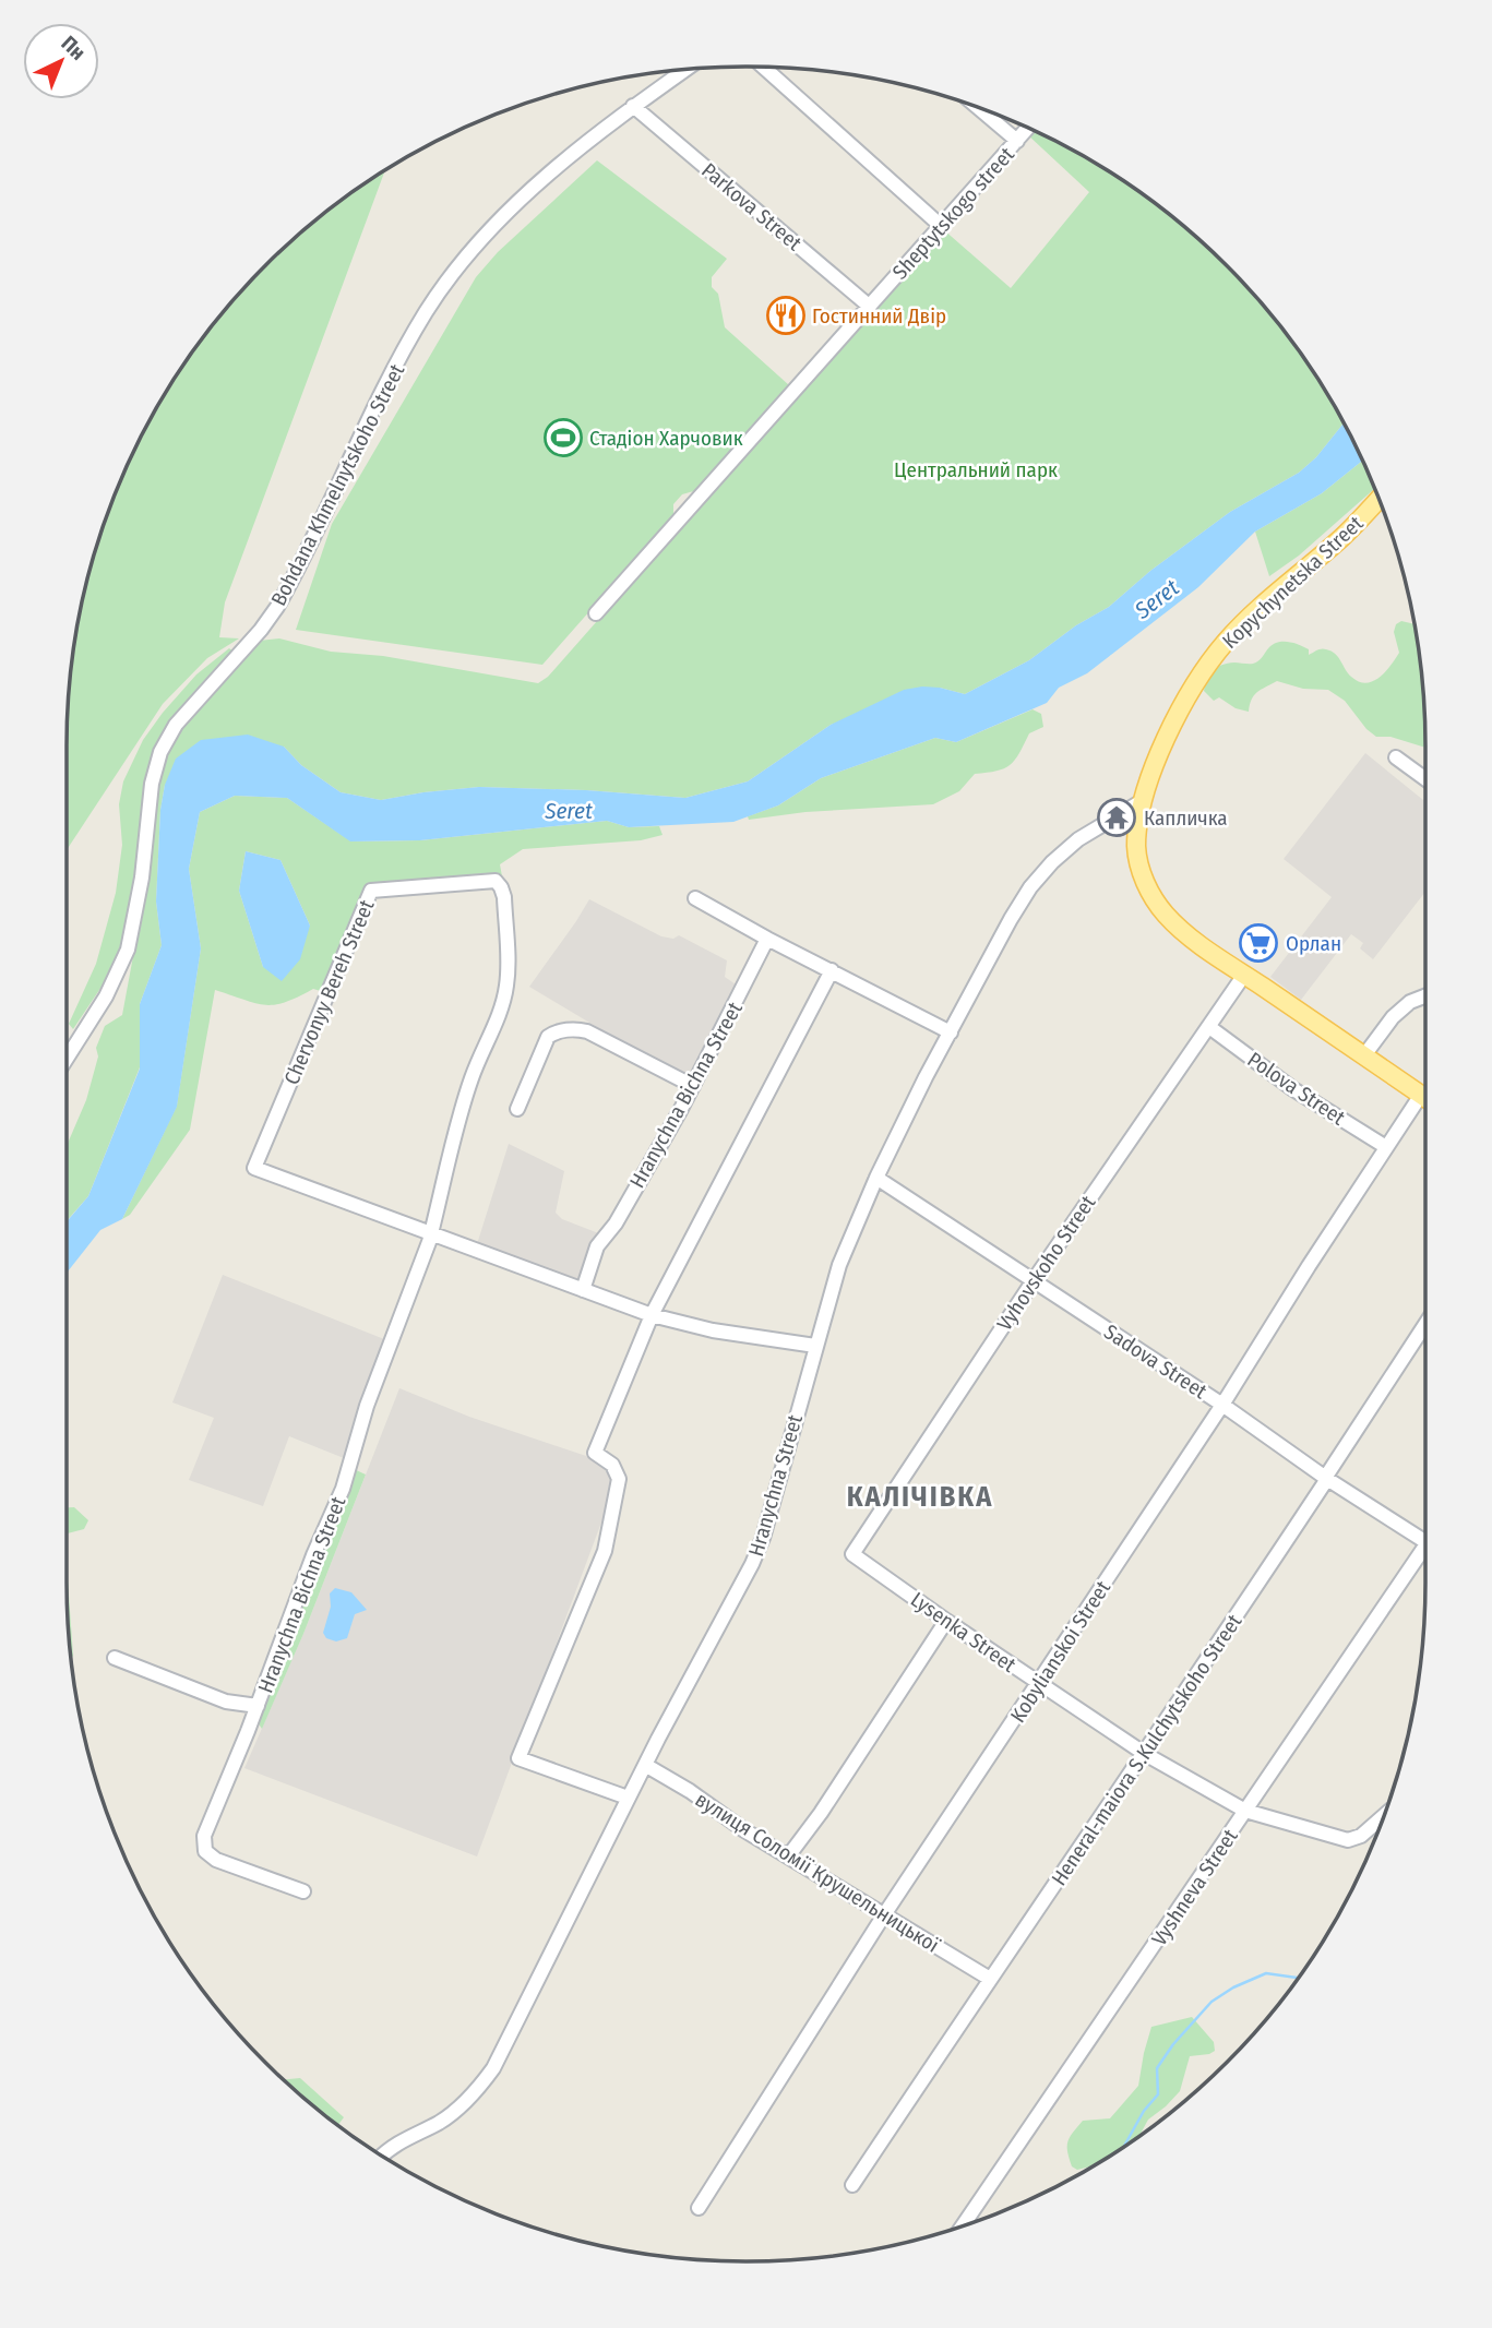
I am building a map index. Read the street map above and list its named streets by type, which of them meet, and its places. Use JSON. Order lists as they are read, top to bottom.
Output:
{
  "streets": {
    "main road": ["Kopychynetska Street"],
    "street": [
      "Parkova Street",
      "Sheptytskogo street",
      "Bohdana Khmelnytskoho Street",
      "Chervonyy Bereh Street",
      "Polova Street",
      "Hranychna Bichna Street",
      "Vyhovskoho Street",
      "Sadova Street",
      "Hranychna Street",
      "Lysenka Street",
      "Kobylianskoi Street",
      "Heneral-maiora S.Kulchytskoho Street",
      "вулиця Соломії Крушельницької",
      "Vyshneva Street"
    ]
  },
  "crossings": [
    ["Parkova Street", "Sheptytskogo street"],
    ["Parkova Street", "Bohdana Khmelnytskoho Street"],
    ["Kopychynetska Street", "Vyhovskoho Street"],
    ["Kopychynetska Street", "Hranychna Street"],
    ["Chervonyy Bereh Street", "Hranychna Bichna Street"],
    ["Polova Street", "Vyhovskoho Street"],
    ["Polova Street", "Kobylianskoi Street"],
    ["Vyhovskoho Street", "Sadova Street"],
    ["Vyhovskoho Street", "Lysenka Street"],
    ["Sadova Street", "Hranychna Street"],
    ["Sadova Street", "Kobylianskoi Street"],
    ["Sadova Street", "Heneral-maiora S.Kulchytskoho Street"],
    ["Hranychna Street", "вулиця Соломії Крушельницької"],
    ["Lysenka Street", "Kobylianskoi Street"],
    ["Lysenka Street", "Heneral-maiora S.Kulchytskoho Street"],
    ["Lysenka Street", "Vyshneva Street"],
    ["Kobylianskoi Street", "вулиця Соломії Крушельницької"],
    ["Heneral-maiora S.Kulchytskoho Street", "вулиця Соломії Крушельницької"]
  ],
  "districts": ["КАЛІЧІВКА"],
  "water": ["Seret"],
  "parks": ["Центральний парк"],
  "places": {
    "restaurant": ["Гостинний Двір"],
    "sports": ["Стадіон Харчовик"],
    "temple": ["Капличка"],
    "supermarket": ["Орлан"]
  },
  "north": "top right"
}
